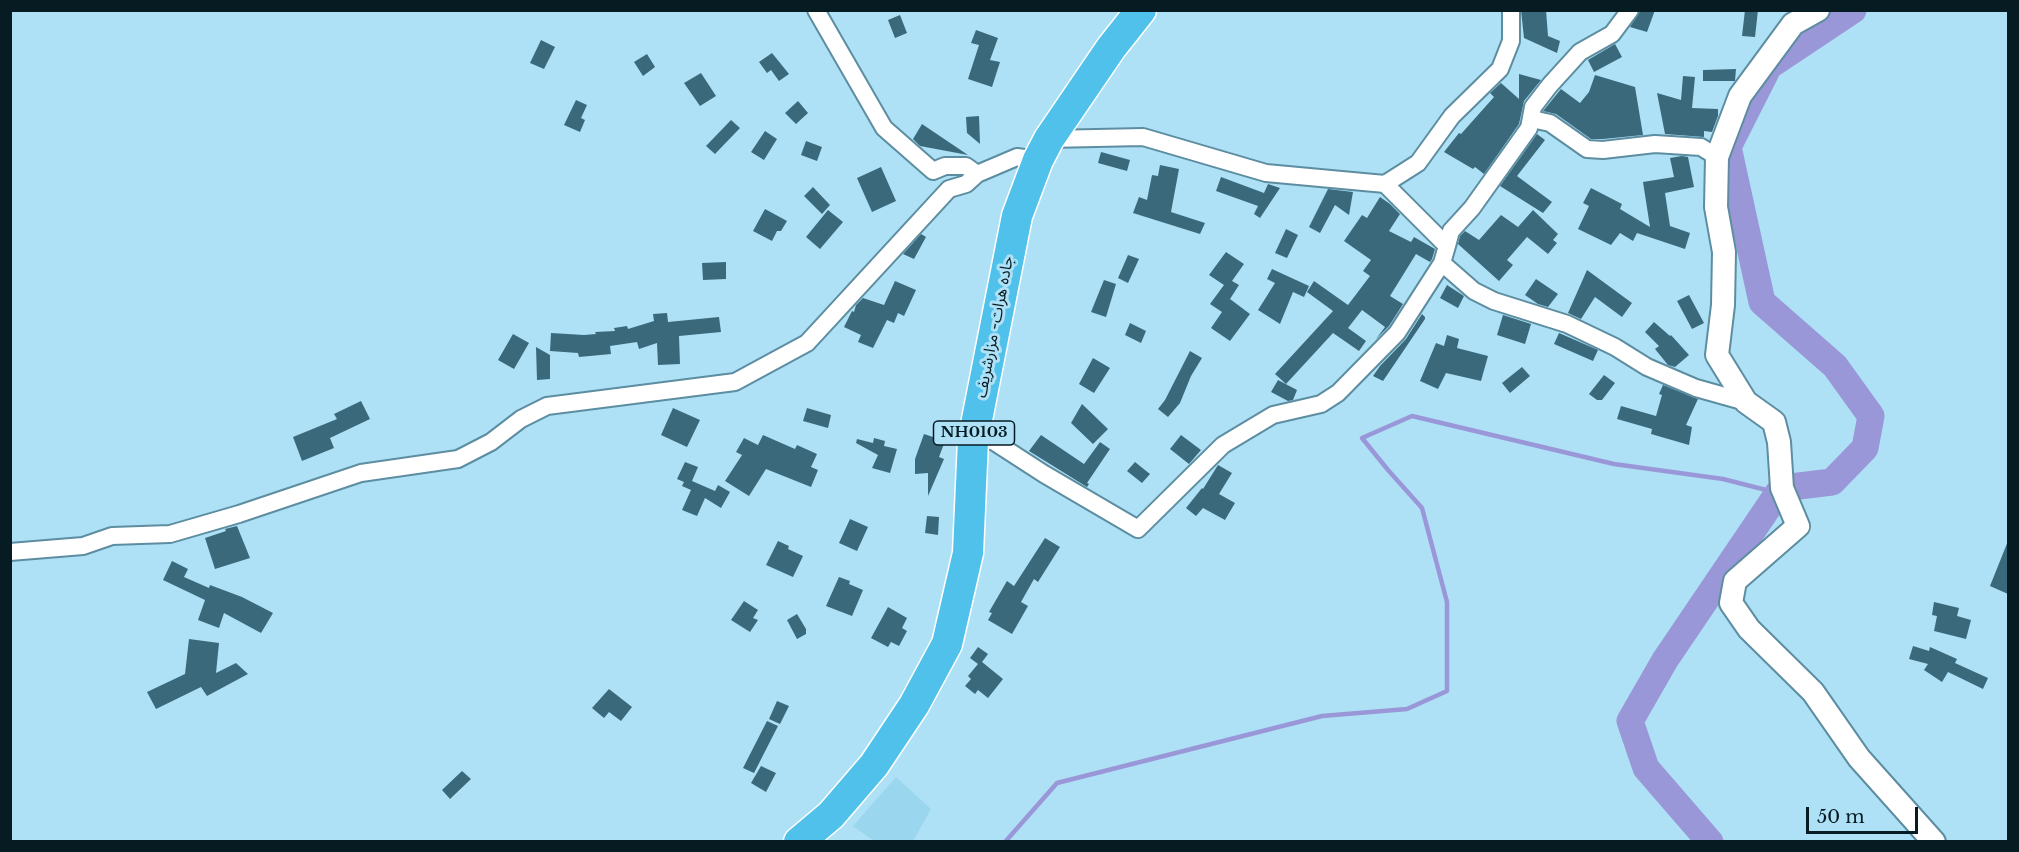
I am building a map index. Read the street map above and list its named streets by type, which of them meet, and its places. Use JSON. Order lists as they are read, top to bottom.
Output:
{
  "streets": {
    "highway": ["جاده هرات- مزارشریف", "NH0103"]
  },
  "scale_bar": "50 m"
}
